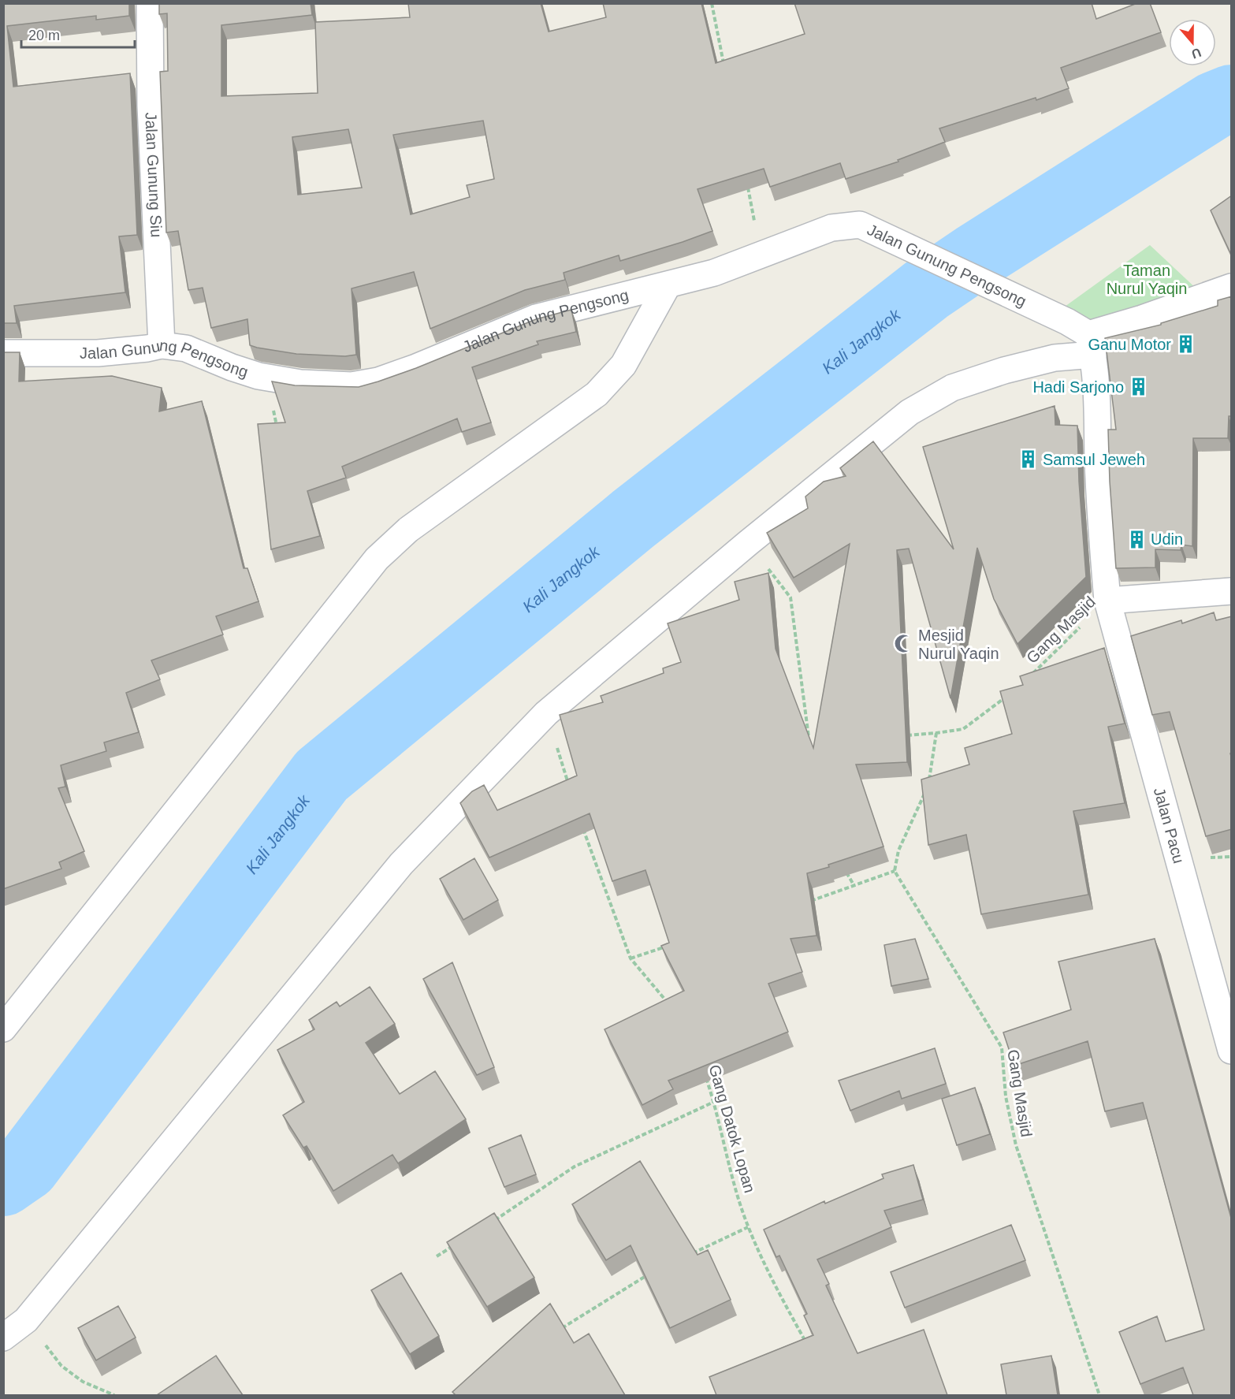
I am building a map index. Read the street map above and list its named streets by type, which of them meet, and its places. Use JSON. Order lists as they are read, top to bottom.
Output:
{
  "streets": {
    "street": ["Jalan Gunung Siu", "Jalan Gunung Pengsong", "Jalan Pacu"],
    "path": ["Gang Masjid", "Gang Datok Lopan"]
  },
  "crossings": [
    ["Jalan Gunung Siu", "Jalan Gunung Pengsong"],
    ["Jalan Gunung Pengsong", "Jalan Pacu"],
    ["Gang Masjid", "Jalan Pacu"]
  ],
  "water": ["Kali Jangkok"],
  "parks": ["Taman Nurul Yaqin"],
  "places": {
    "building": [
      "Ganu Motor",
      "Hadi Sarjono",
      "Samsul Jeweh",
      "Udin"
    ],
    "mosque": ["Mesjid Nurul Yaqin"]
  },
  "scale_bar": "20 m",
  "north": "bottom"
}
